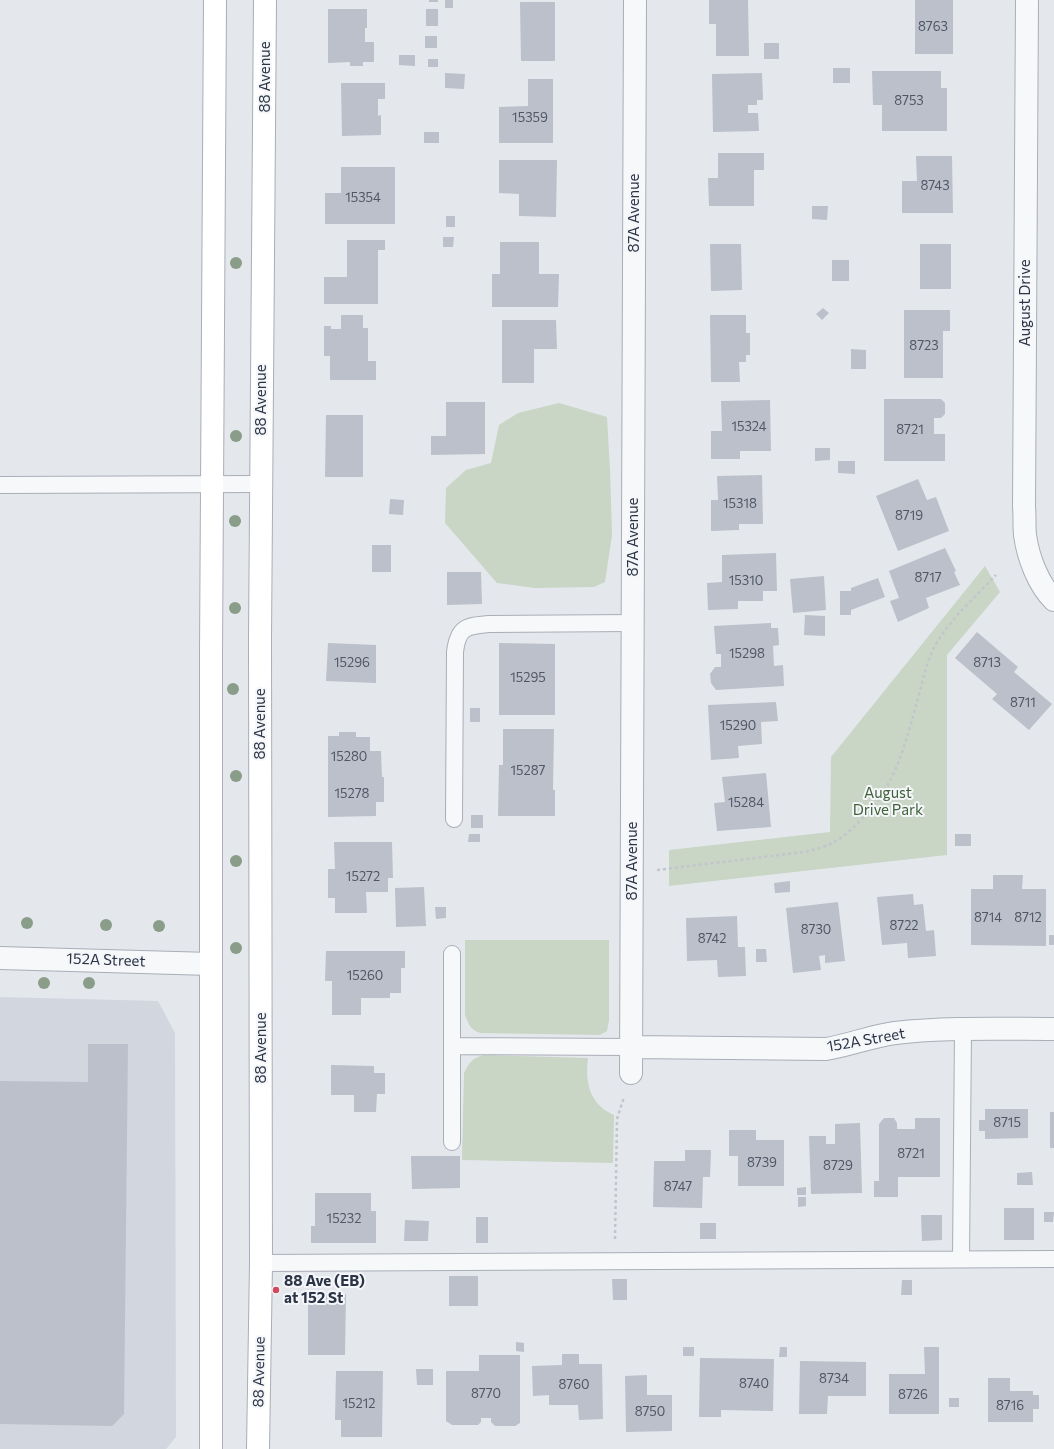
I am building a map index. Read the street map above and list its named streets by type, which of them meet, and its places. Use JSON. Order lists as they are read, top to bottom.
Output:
{
  "streets": {
    "main road": ["88 Avenue"],
    "street": ["87A Avenue", "August Drive", "152A Street"]
  },
  "crossings": [
    ["87A Avenue", "152A Street"]
  ],
  "parks": ["August Drive Park"],
  "places": ["88 Ave (EB) at 152 St"],
  "house_numbers": [
    "8763",
    "8753",
    "15359",
    "8743",
    "15354",
    "8723",
    "15324",
    "8721",
    "15318",
    "8719",
    "8717",
    "15310",
    "15298",
    "15296",
    "8713",
    "15295",
    "8711",
    "15290",
    "15280",
    "15287",
    "15278",
    "15284",
    "15272",
    "8714",
    "8712",
    "8722",
    "8730",
    "8742",
    "15260",
    "8715",
    "8721",
    "8739",
    "8729",
    "8747",
    "15232",
    "8734",
    "8740",
    "8760",
    "8770",
    "8726",
    "15212",
    "8716",
    "8750"
  ]
}
